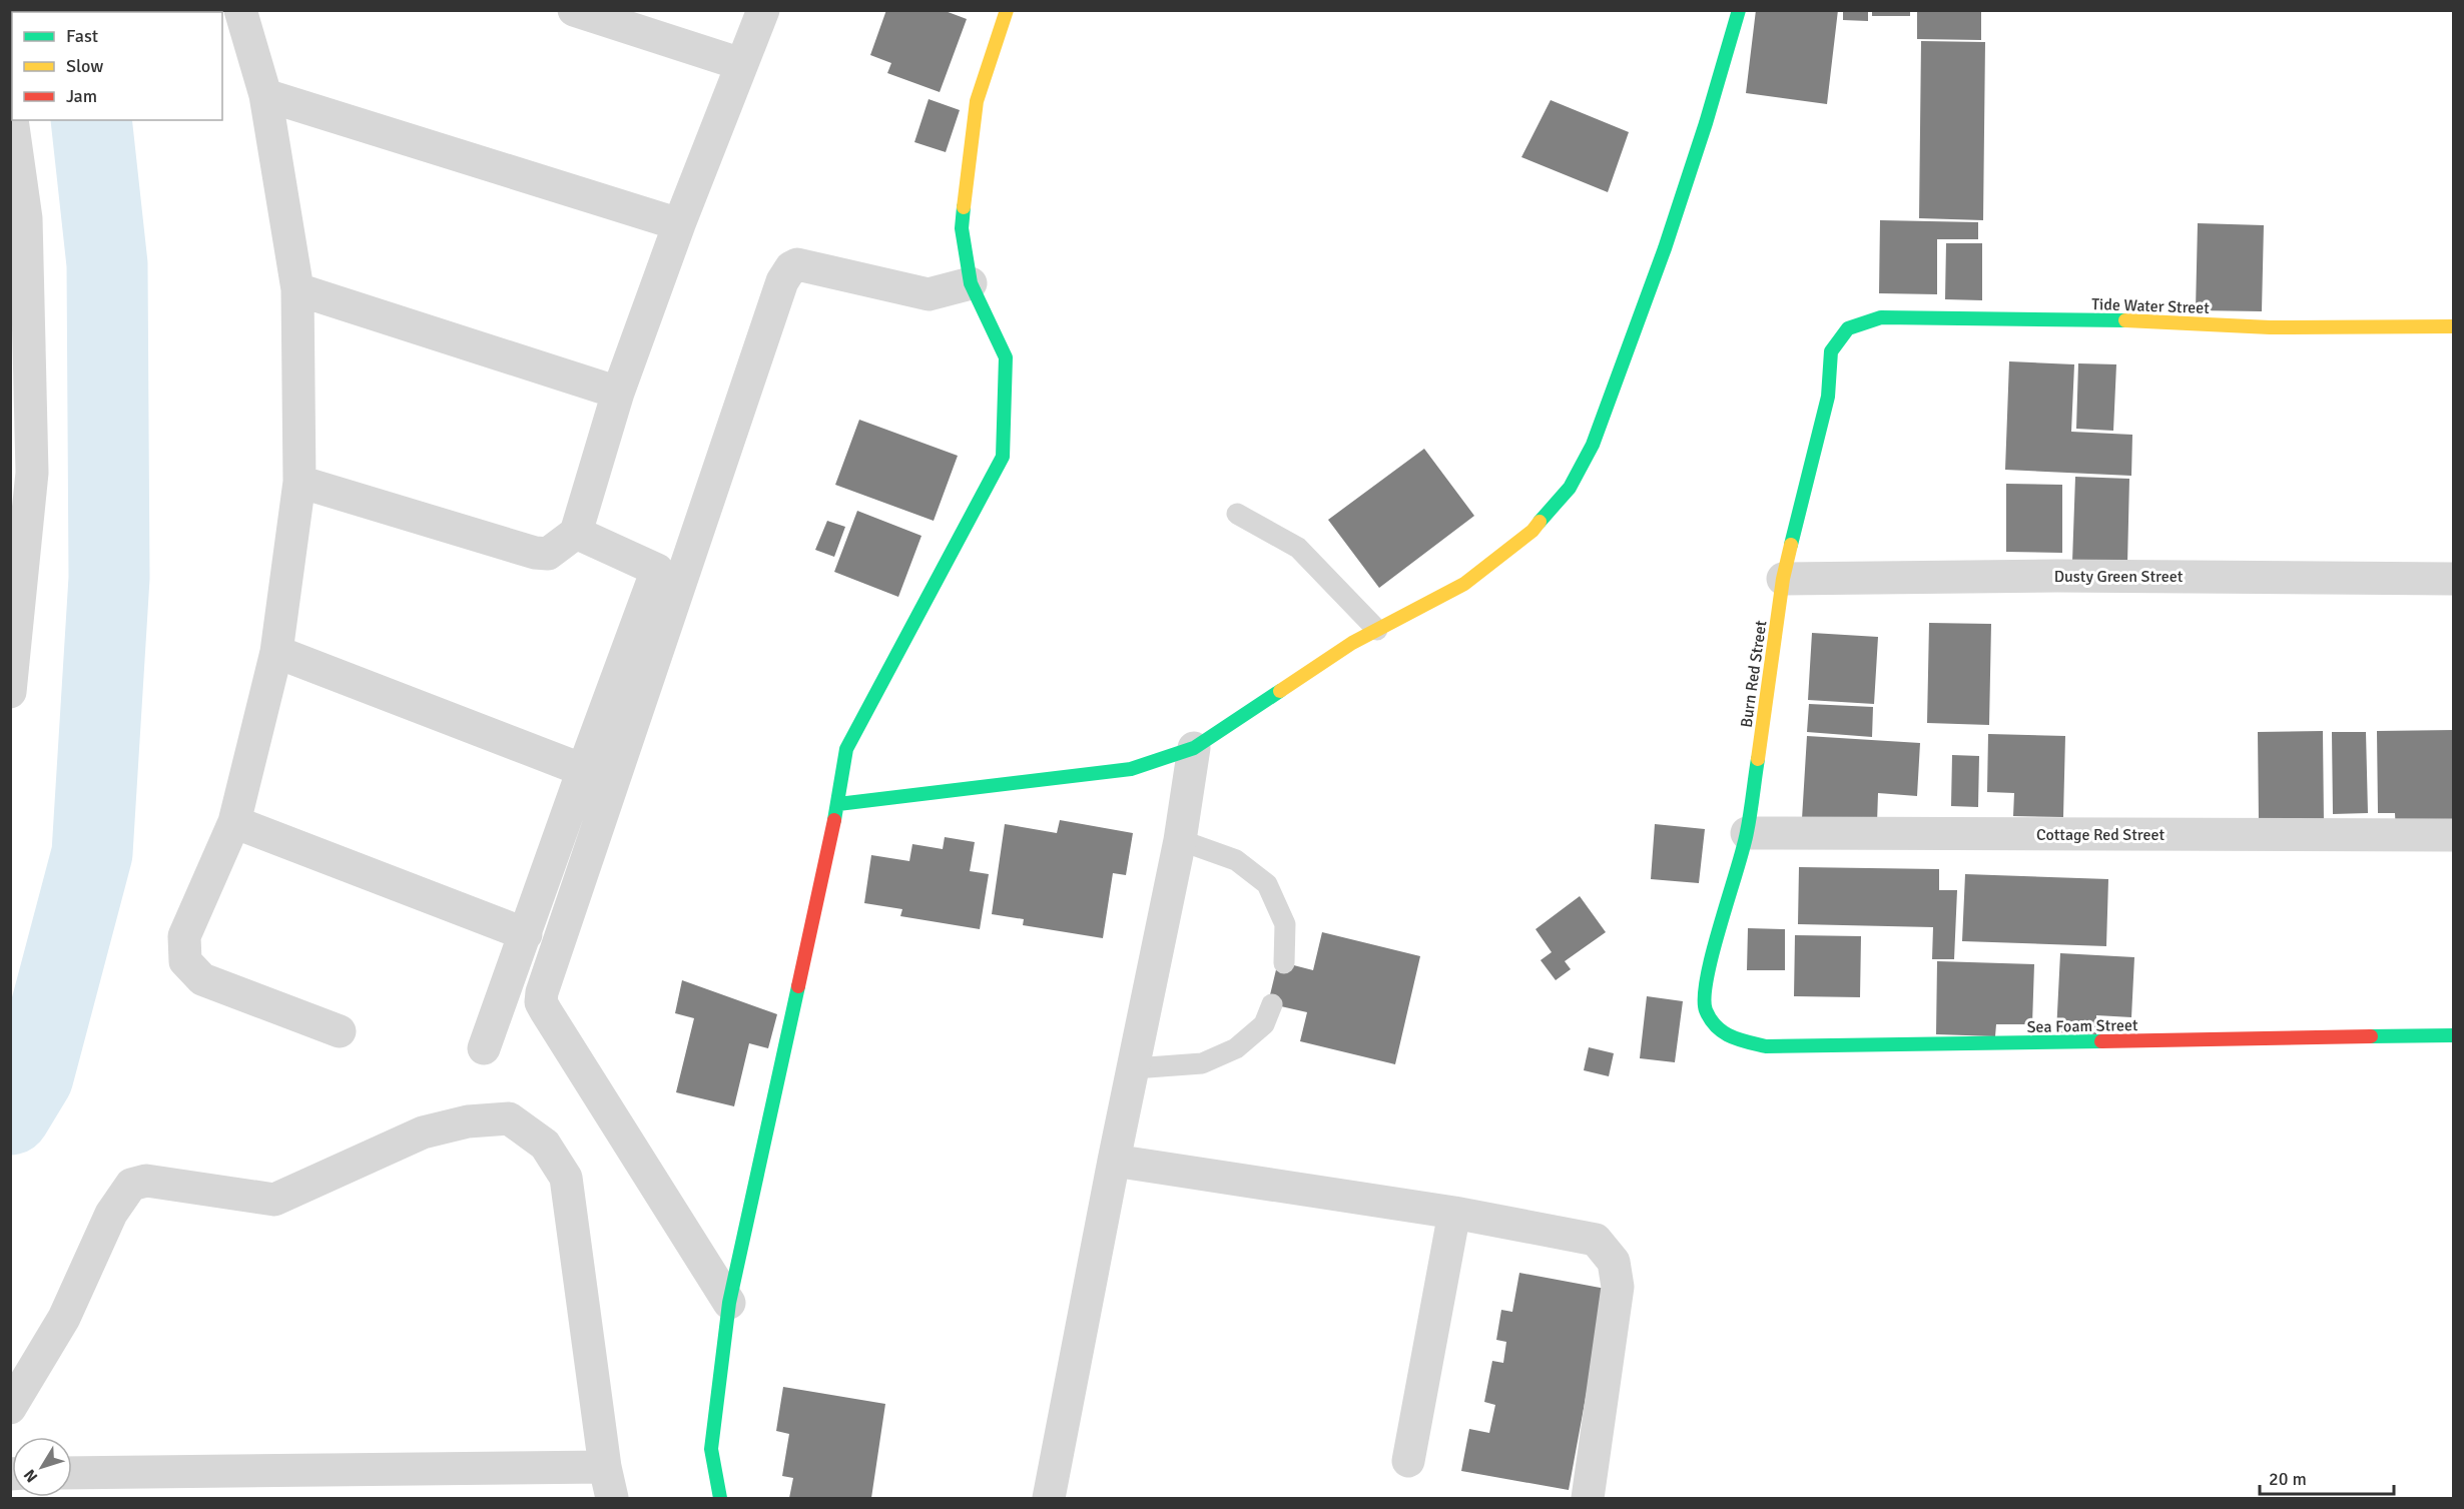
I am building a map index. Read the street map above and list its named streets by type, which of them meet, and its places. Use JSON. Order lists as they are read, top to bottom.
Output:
{
  "streets": {
    "street": [
      "Tide Water Street",
      "Dusty Green Street",
      "Burn Red Street",
      "Cottage Red Street",
      "Sea Foam Street"
    ]
  },
  "crossings": [
    ["Tide Water Street", "Burn Red Street"],
    ["Dusty Green Street", "Burn Red Street"],
    ["Burn Red Street", "Cottage Red Street"],
    ["Burn Red Street", "Sea Foam Street"]
  ],
  "legend": ["Fast", "Slow", "Jam"],
  "scale_bar": "20 m",
  "north": "bottom left"
}
